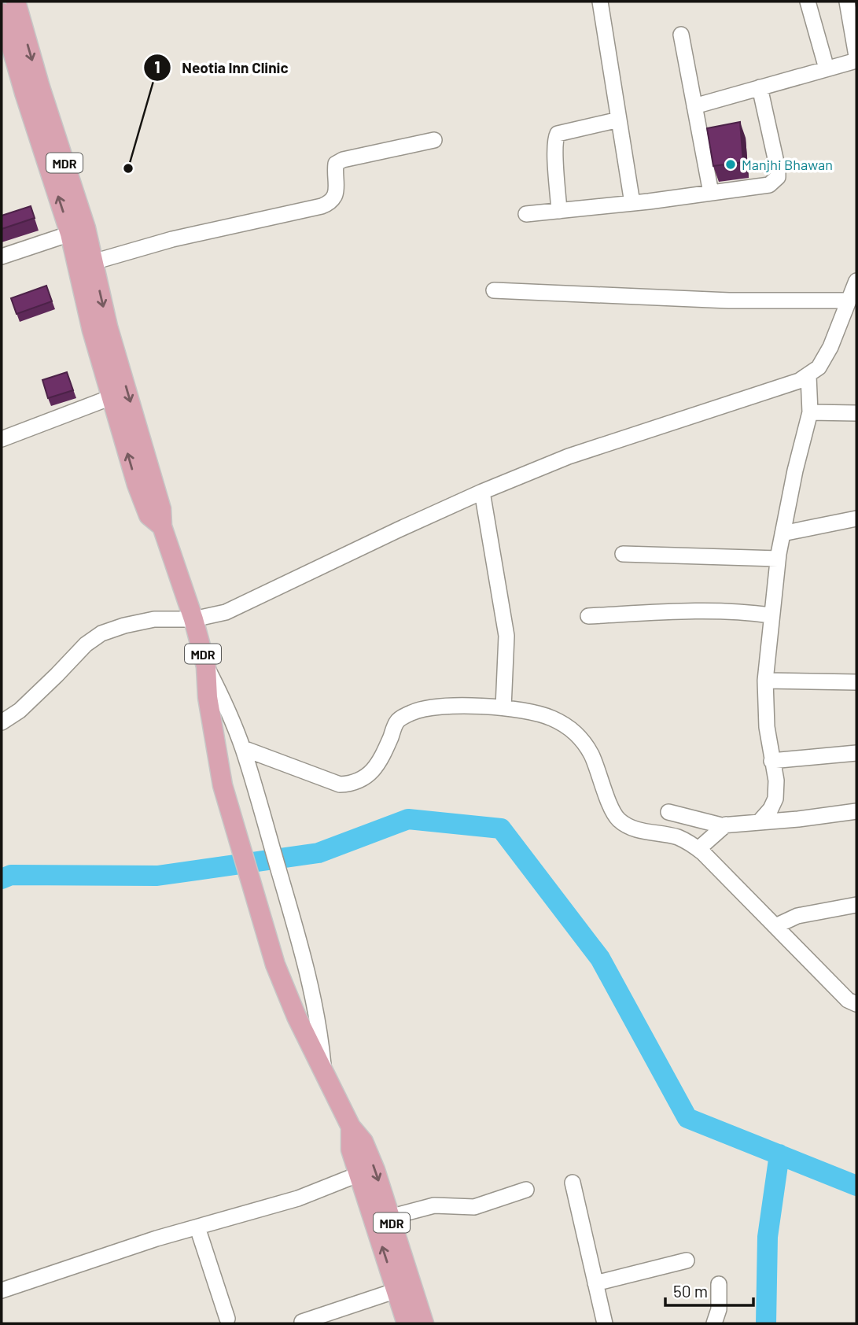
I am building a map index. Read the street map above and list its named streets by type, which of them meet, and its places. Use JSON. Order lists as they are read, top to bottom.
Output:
{
  "streets": {
    "main road": ["MDR"]
  },
  "places": ["Manjhi Bhawan", "Neotia Inn Clinic"],
  "scale_bar": "50 m"
}
